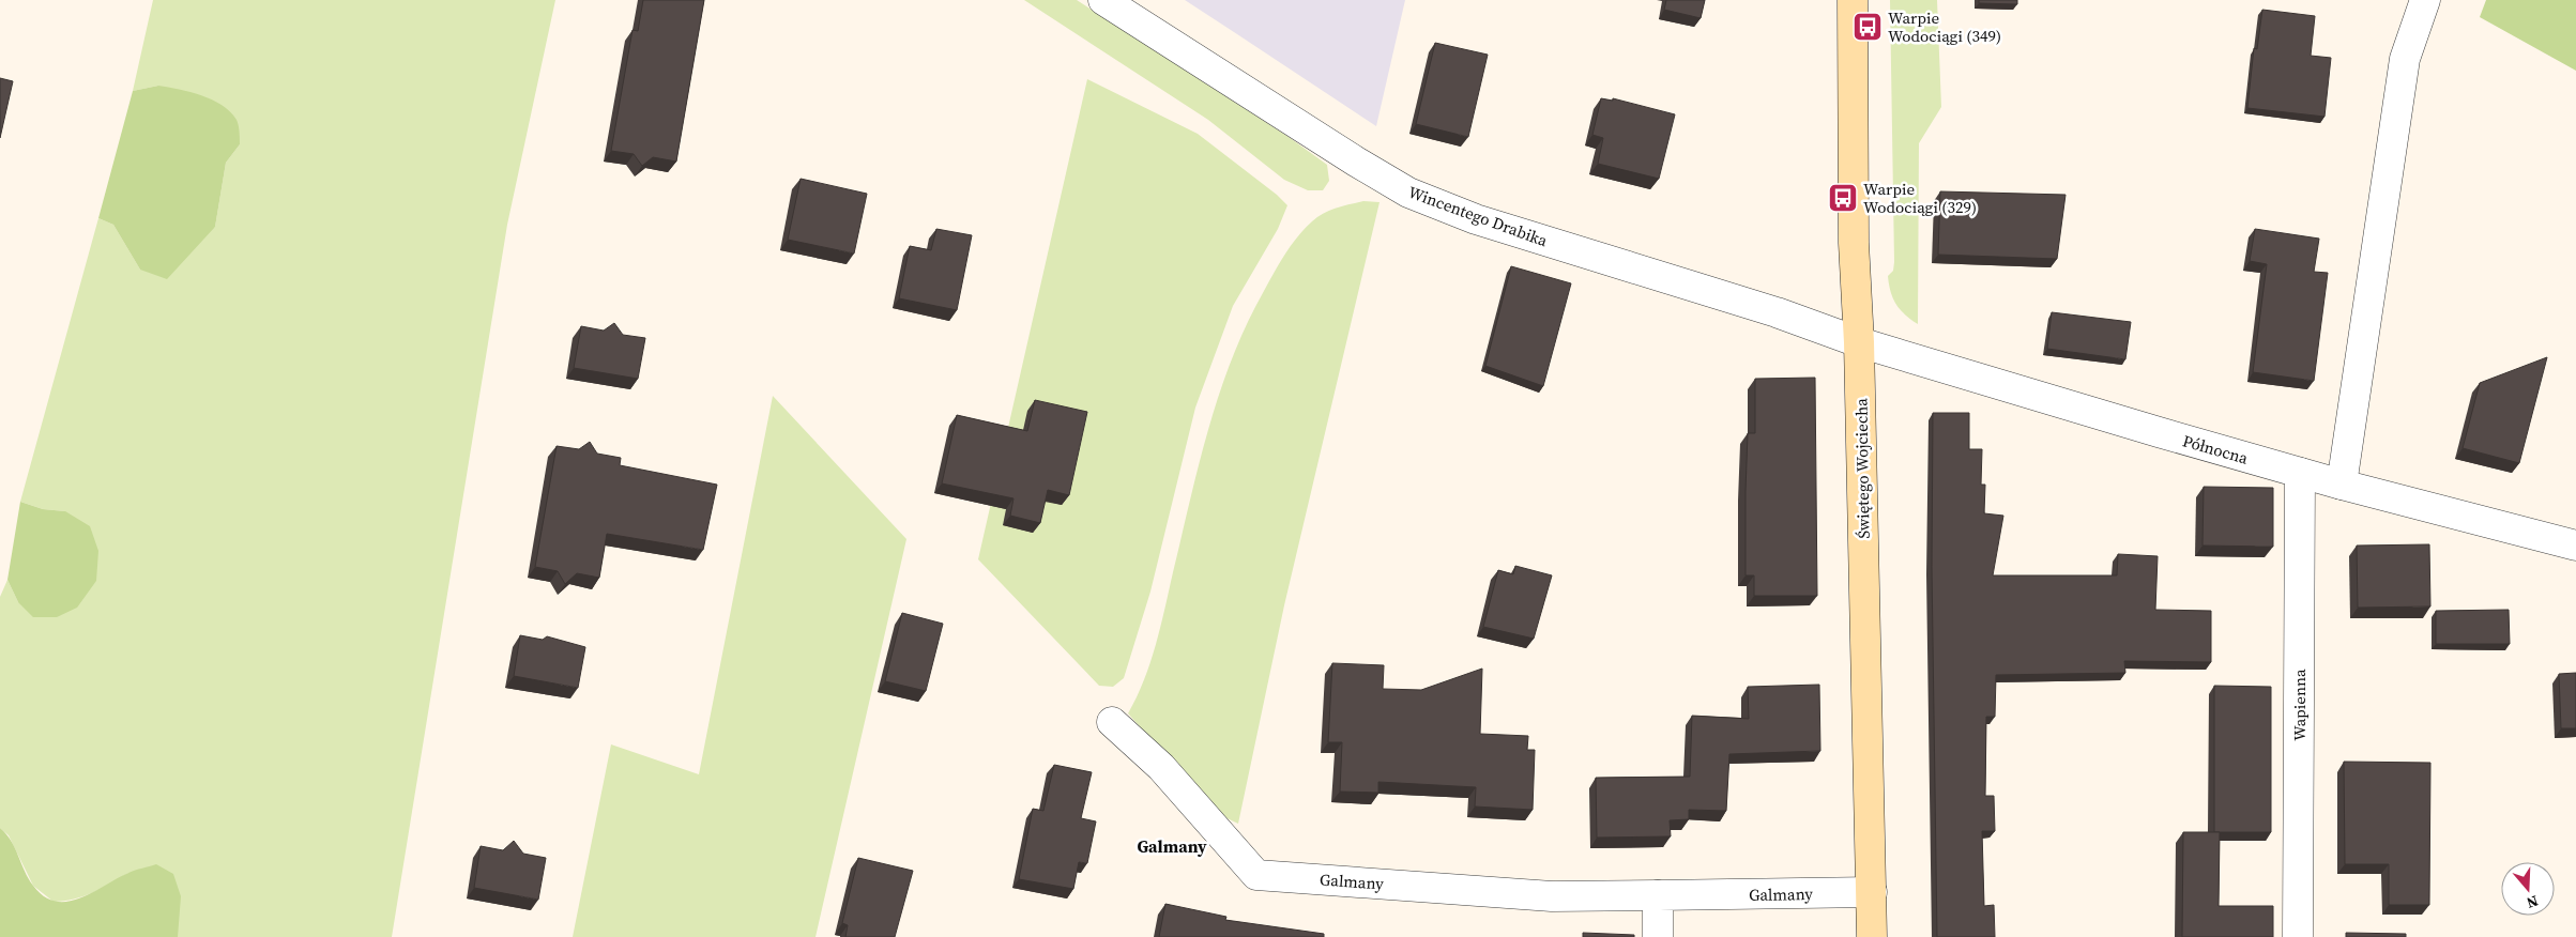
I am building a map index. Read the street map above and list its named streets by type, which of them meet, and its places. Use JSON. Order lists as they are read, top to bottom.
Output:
{
  "streets": {
    "street": [
      "Wincentego Drabika",
      "Północna",
      "Świętego Wojciecha",
      "Wapienna",
      "Galmany"
    ]
  },
  "crossings": [
    ["Wincentego Drabika", "Północna"],
    ["Wincentego Drabika", "Świętego Wojciecha"],
    ["Północna", "Świętego Wojciecha"],
    ["Północna", "Wapienna"],
    ["Świętego Wojciecha", "Galmany"]
  ],
  "districts": ["Galmany"],
  "places": {
    "bus stop": ["Warpie Wodociągi (349)", "Warpie Wodociągi (329)"]
  },
  "north": "bottom"
}
